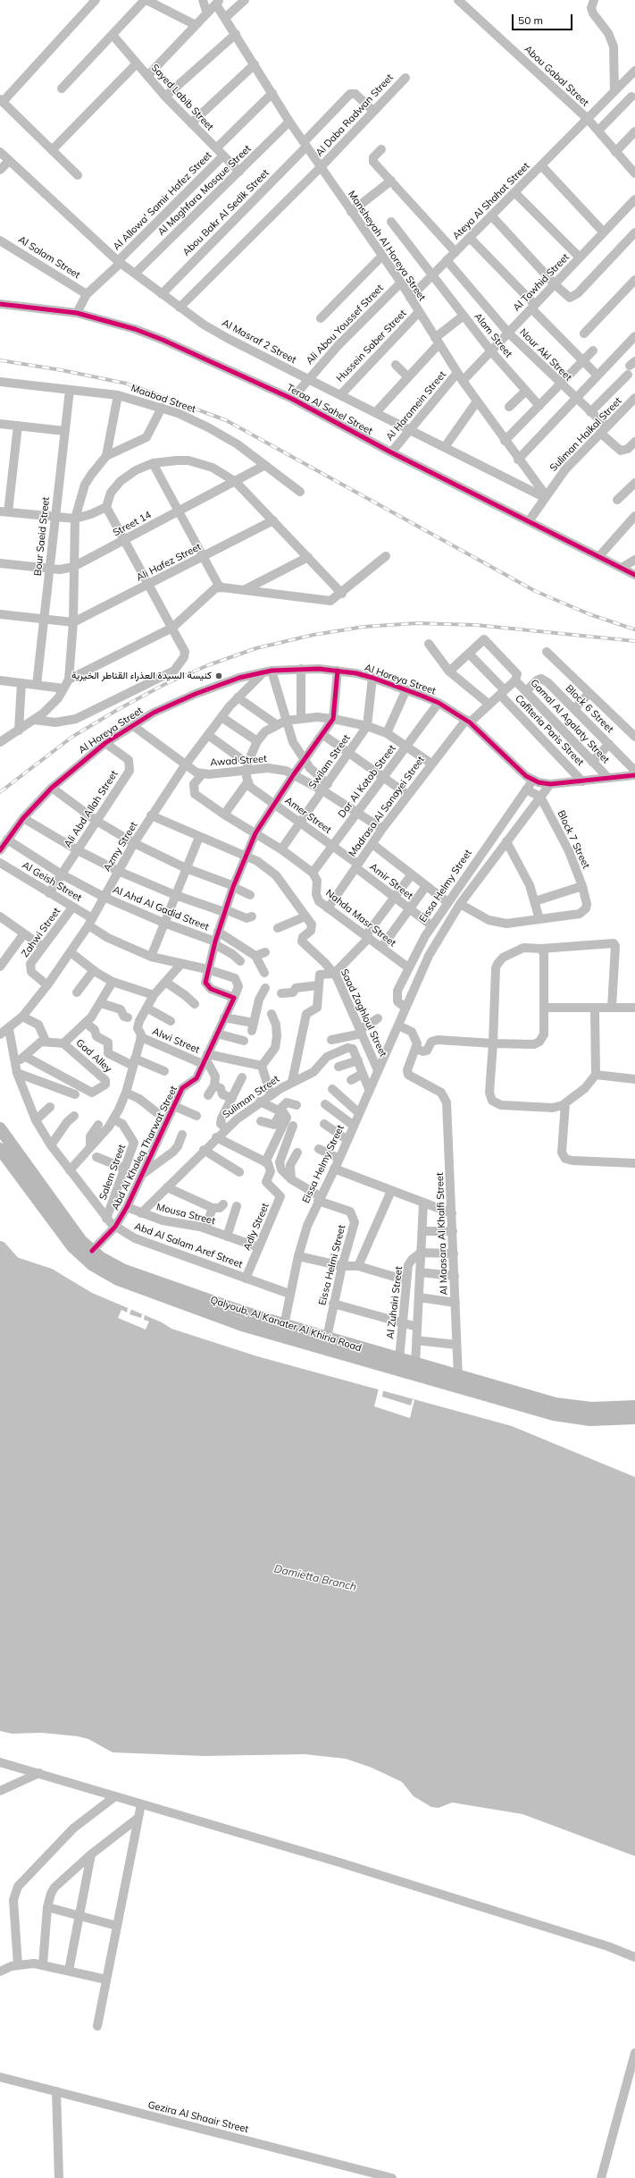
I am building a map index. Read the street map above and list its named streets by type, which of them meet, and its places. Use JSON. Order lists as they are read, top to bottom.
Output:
{
  "streets": {
    "main road": ["Qalyoub, Al Kanater Al Khiria Road"],
    "street": [
      "Abou Gabal Street",
      "Sayed Labib Street",
      "Al Daba Radwan Street",
      "Al Maghfara Mosque Street",
      "Al Allowa' Samir Hafez Street",
      "Ateya Al Shahat Street",
      "Abou Bakr Al Sedik Street",
      "Mansheyah Al Horeya Street",
      "Al Salam Street",
      "Al Tawhid Street",
      "Ali Abou Youssef Street",
      "Alam Street",
      "Al Masraf 2 Street",
      "Hussein Saber Street",
      "Nour Akl Street",
      "Maabad Street",
      "Al Haramein Street",
      "Teraa Al Sahel Street",
      "Suliman Haikal Street",
      "Street 14",
      "Bour Saeid Street",
      "Ali Hafez Street",
      "Al Horeya Street",
      "Block 6 Street",
      "Gamal Al Agalaty Street",
      "Cafiteria Paris Street",
      "Awad Street",
      "Swilam Street",
      "Dar Al Kotob Street",
      "Madrasa Al Sanayei Street",
      "Ali Abd Allah Street",
      "Amer Street",
      "Block 7 Street",
      "Azmy Street",
      "Al Geish Street",
      "Amir Street",
      "Eissa Helmy Street",
      "Al Ahd Al Gadid Street",
      "Nahda Masr Street",
      "Zahwi Street",
      "Saad Zaghloul Street",
      "Alwi Street",
      "Gad Alley",
      "Suliman Street",
      "Abd Al Khaleq Tharwat Street",
      "Salem Street",
      "Mousa Street",
      "Adly Street",
      "Al Maasara Al Khalfi Street",
      "Abd Al Salam Aref Street",
      "Eissa Helmi Street",
      "Al Zuhairi Street",
      "Gezira Al Shaair Street"
    ]
  },
  "crossings": [
    ["Abou Gabal Street", "Ateya Al Shahat Street"],
    ["Sayed Labib Street", "Al Maghfara Mosque Street"],
    ["Sayed Labib Street", "Al Allowa' Samir Hafez Street"],
    ["Al Daba Radwan Street", "Abou Bakr Al Sedik Street"],
    ["Al Daba Radwan Street", "Mansheyah Al Horeya Street"],
    ["Al Daba Radwan Street", "Al Masraf 2 Street"],
    ["Al Maghfara Mosque Street", "Mansheyah Al Horeya Street"],
    ["Al Maghfara Mosque Street", "Al Masraf 2 Street"],
    ["Al Allowa' Samir Hafez Street", "Al Salam Street"],
    ["Al Allowa' Samir Hafez Street", "Al Masraf 2 Street"],
    ["Ateya Al Shahat Street", "Mansheyah Al Horeya Street"],
    ["Ateya Al Shahat Street", "Alam Street"],
    ["Ateya Al Shahat Street", "Nour Akl Street"],
    ["Abou Bakr Al Sedik Street", "Mansheyah Al Horeya Street"],
    ["Abou Bakr Al Sedik Street", "Al Masraf 2 Street"],
    ["Mansheyah Al Horeya Street", "Al Tawhid Street"],
    ["Mansheyah Al Horeya Street", "Ali Abou Youssef Street"],
    ["Mansheyah Al Horeya Street", "Al Masraf 2 Street"],
    ["Mansheyah Al Horeya Street", "Hussein Saber Street"],
    ["Mansheyah Al Horeya Street", "Al Haramein Street"],
    ["Mansheyah Al Horeya Street", "Suliman Haikal Street"],
    ["Al Tawhid Street", "Alam Street"],
    ["Al Tawhid Street", "Nour Akl Street"],
    ["Al Tawhid Street", "Al Haramein Street"],
    ["Ali Abou Youssef Street", "Al Masraf 2 Street"],
    ["Ali Abou Youssef Street", "Teraa Al Sahel Street"],
    ["Al Masraf 2 Street", "Hussein Saber Street"],
    ["Al Masraf 2 Street", "Al Haramein Street"],
    ["Al Masraf 2 Street", "Suliman Haikal Street"],
    ["Nour Akl Street", "Suliman Haikal Street"],
    ["Maabad Street", "Street 14"],
    ["Maabad Street", "Bour Saeid Street"],
    ["Al Haramein Street", "Teraa Al Sahel Street"],
    ["Teraa Al Sahel Street", "Suliman Haikal Street"],
    ["Street 14", "Bour Saeid Street"],
    ["Al Horeya Street", "Block 6 Street"],
    ["Al Horeya Street", "Gamal Al Agalaty Street"],
    ["Al Horeya Street", "Cafiteria Paris Street"],
    ["Al Horeya Street", "Awad Street"],
    ["Al Horeya Street", "Swilam Street"],
    ["Al Horeya Street", "Dar Al Kotob Street"],
    ["Al Horeya Street", "Madrasa Al Sanayei Street"],
    ["Al Horeya Street", "Ali Abd Allah Street"],
    ["Al Horeya Street", "Azmy Street"],
    ["Al Horeya Street", "Eissa Helmy Street"],
    ["Al Horeya Street", "Al Ahd Al Gadid Street"],
    ["Block 6 Street", "Gamal Al Agalaty Street"],
    ["Gamal Al Agalaty Street", "Madrasa Al Sanayei Street"],
    ["Cafiteria Paris Street", "Madrasa Al Sanayei Street"],
    ["Awad Street", "Azmy Street"],
    ["Swilam Street", "Amer Street"],
    ["Dar Al Kotob Street", "Amer Street"],
    ["Dar Al Kotob Street", "Nahda Masr Street"],
    ["Madrasa Al Sanayei Street", "Amer Street"],
    ["Madrasa Al Sanayei Street", "Amir Street"],
    ["Madrasa Al Sanayei Street", "Nahda Masr Street"],
    ["Ali Abd Allah Street", "Al Geish Street"],
    ["Ali Abd Allah Street", "Al Ahd Al Gadid Street"],
    ["Amer Street", "Amir Street"],
    ["Block 7 Street", "Eissa Helmy Street"],
    ["Azmy Street", "Al Geish Street"],
    ["Azmy Street", "Al Ahd Al Gadid Street"],
    ["Azmy Street", "Zahwi Street"],
    ["Azmy Street", "Saad Zaghloul Street"],
    ["Azmy Street", "Abd Al Salam Aref Street"],
    ["Al Geish Street", "Zahwi Street"],
    ["Al Geish Street", "Abd Al Khaleq Tharwat Street"],
    ["Amir Street", "Eissa Helmy Street"],
    ["Eissa Helmy Street", "Nahda Masr Street"],
    ["Eissa Helmy Street", "Saad Zaghloul Street"],
    ["Eissa Helmy Street", "Suliman Street"],
    ["Eissa Helmy Street", "Abd Al Salam Aref Street"],
    ["Eissa Helmy Street", "Eissa Helmi Street"],
    ["Eissa Helmy Street", "Qalyoub, Al Kanater Al Khiria Road"],
    ["Alwi Street", "Abd Al Khaleq Tharwat Street"],
    ["Suliman Street", "Mousa Street"],
    ["Abd Al Khaleq Tharwat Street", "Mousa Street"],
    ["Abd Al Khaleq Tharwat Street", "Abd Al Salam Aref Street"],
    ["Abd Al Khaleq Tharwat Street", "Qalyoub, Al Kanater Al Khiria Road"],
    ["Salem Street", "Abd Al Salam Aref Street"],
    ["Mousa Street", "Adly Street"],
    ["Adly Street", "Abd Al Salam Aref Street"],
    ["Al Maasara Al Khalfi Street", "Qalyoub, Al Kanater Al Khiria Road"],
    ["Eissa Helmi Street", "Qalyoub, Al Kanater Al Khiria Road"],
    ["Al Zuhairi Street", "Qalyoub, Al Kanater Al Khiria Road"]
  ],
  "water": ["Damietta Branch"],
  "places": ["كنيسة السيدة العذراء القناطر الخيرية"],
  "scale_bar": "50 m"
}
